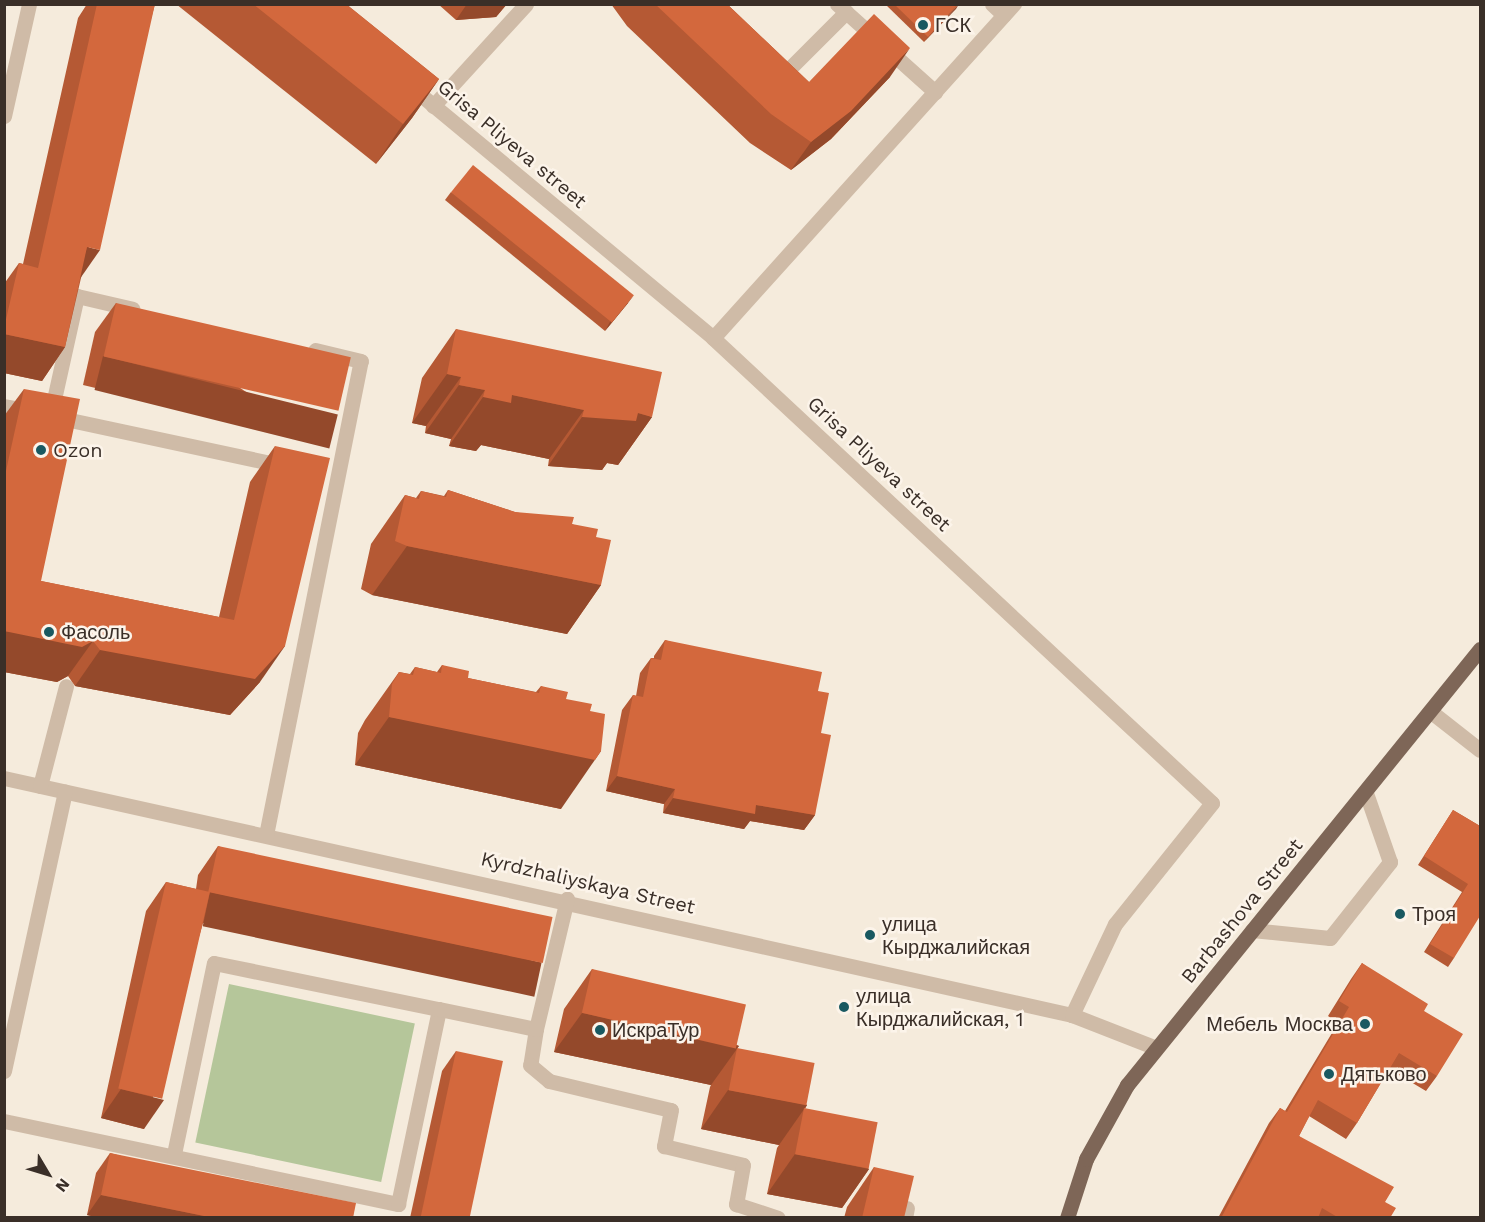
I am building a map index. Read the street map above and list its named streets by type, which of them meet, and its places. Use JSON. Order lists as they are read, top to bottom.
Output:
{
  "streets": {
    "main road": ["Barbashova Street"],
    "street": ["Grisa Pliyeva street", "Kyrdzhaliyskaya Street"]
  },
  "crossings": [
    ["Grisa Pliyeva street", "Kyrdzhaliyskaya Street"],
    ["Kyrdzhaliyskaya Street", "Barbashova Street"]
  ],
  "places": [
    "ГСК",
    "Ozon",
    "Фасоль",
    "Троя",
    "улица Кырджалийская",
    "улица Кырджалийская, 1",
    "Мебель Москва",
    "ИскраТур",
    "Дятьково"
  ],
  "north": "bottom right"
}
